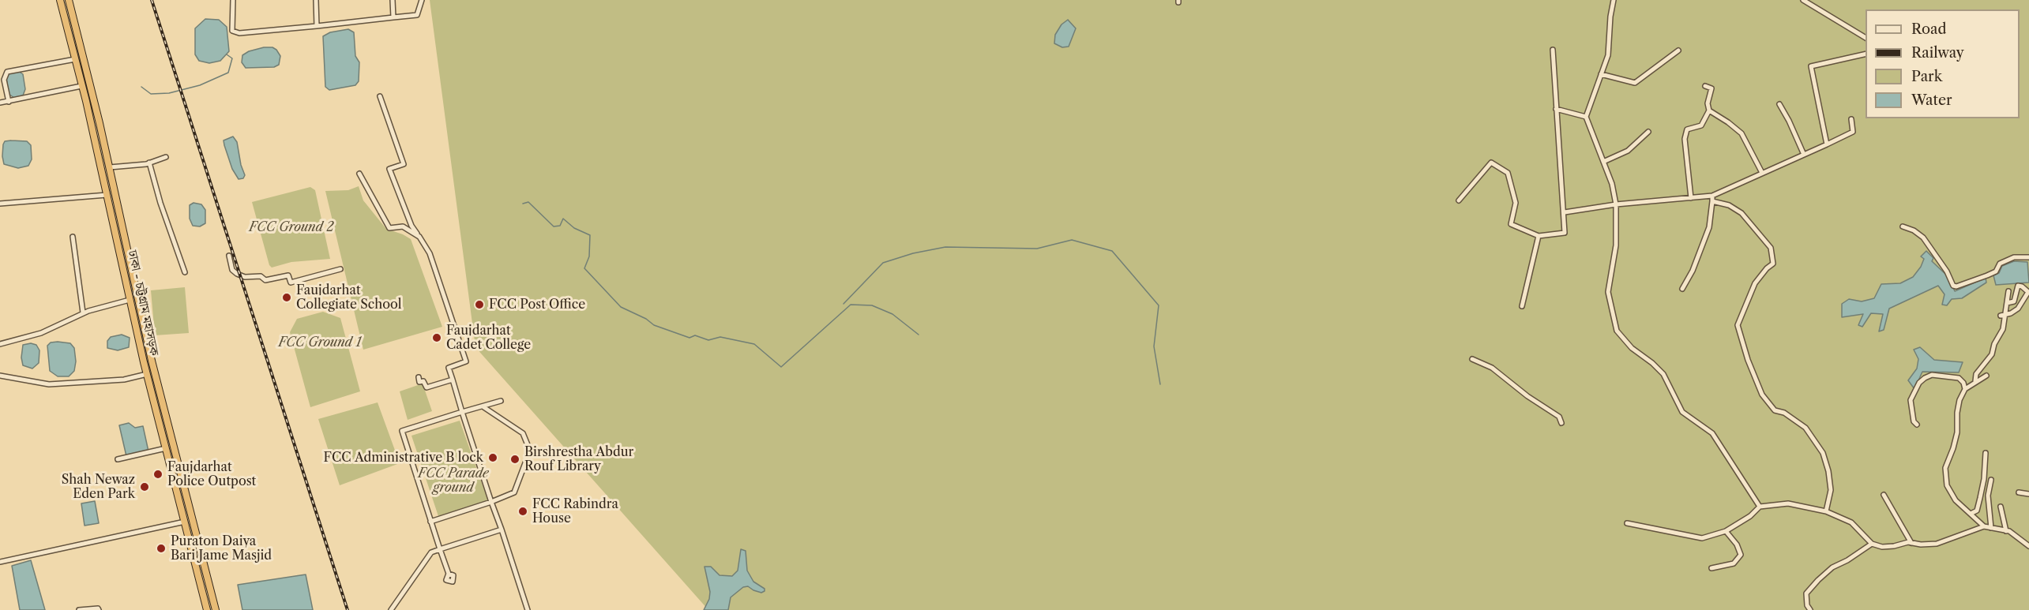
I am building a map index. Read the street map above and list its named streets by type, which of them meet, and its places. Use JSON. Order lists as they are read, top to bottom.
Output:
{
  "streets": {
    "highway": ["ঢাকা - চট্টগ্রাম মহাসড়ক"]
  },
  "parks": ["FCC Ground 2", "FCC Ground 1", "FCC Parade ground"],
  "places": [
    "Faujdarhat Collegiate School",
    "FCC Post Office",
    "Faujdarhat Cadet College",
    "FCC Administrative B lock",
    "Birshrestha Abdur Rouf Library",
    "Faujdarhat Police Outpost",
    "Shah Newaz Eden Park",
    "FCC Rabindra House",
    "Puraton Daiya Bari Jame Masjid"
  ],
  "legend": [
    "Road",
    "Railway",
    "Park",
    "Water"
  ]
}
